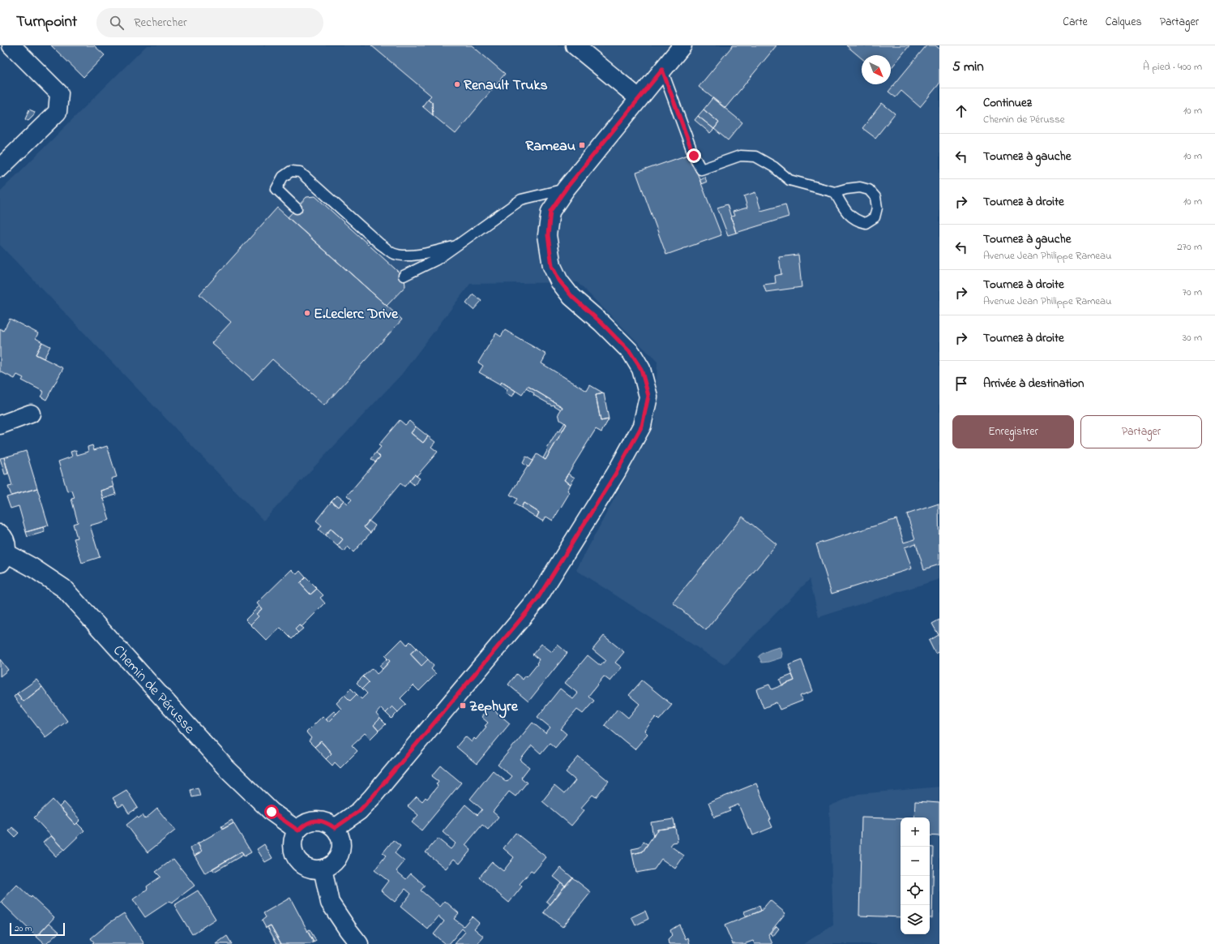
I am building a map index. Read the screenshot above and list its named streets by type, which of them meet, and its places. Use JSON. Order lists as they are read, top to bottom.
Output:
{
  "streets": {
    "street": ["Chemin de Pérusse"]
  },
  "places": {
    "other": ["Renault Truks", "E.Leclerc Drive"],
    "transit": ["Rameau", "Zephyre"]
  },
  "scale_bar": "20 m",
  "north": "bottom right",
  "page": {
    "header": "Turnpoint",
    "search": "Rechercher",
    "nav": ["Carte", "Calques", "Partager"],
    "heading": ["5 min", "À pied · 400 m"],
    "list": [
      ["Continuez", "Chemin de Pérusse", "10 m"],
      ["Tournez à gauche", "10 m"],
      ["Tournez à droite", "10 m"],
      ["Tournez à gauche", "Avenue Jean Philippe Rameau", "270 m"],
      ["Tournez à droite", "Avenue Jean Philippe Rameau", "70 m"],
      ["Tournez à droite", "30 m"],
      "Arrivée à destination"
    ],
    "buttons": ["Enregistrer", "Partager"],
    "map_buttons": ["+", "−"],
    "scale": "20 m"
  }
}
